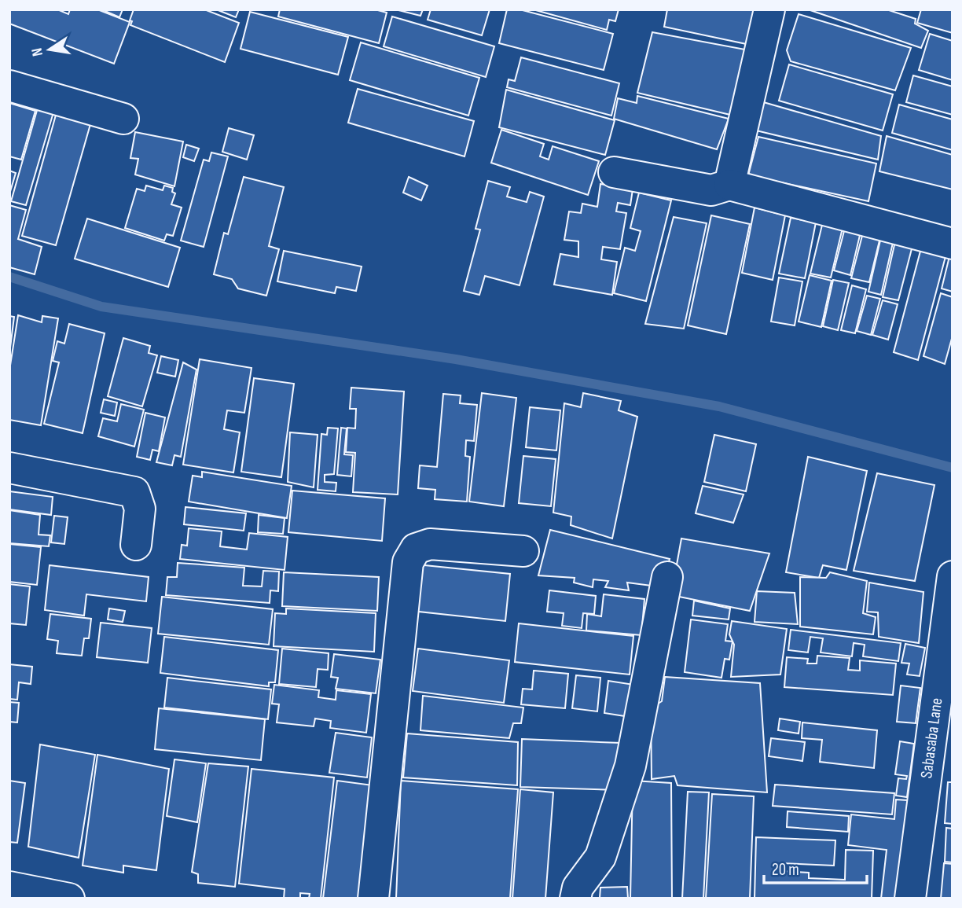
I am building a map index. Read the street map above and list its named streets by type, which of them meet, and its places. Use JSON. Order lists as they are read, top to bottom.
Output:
{
  "streets": {
    "street": ["Sabasaba Lane"]
  },
  "scale_bar": "20 m",
  "north": "left"
}
